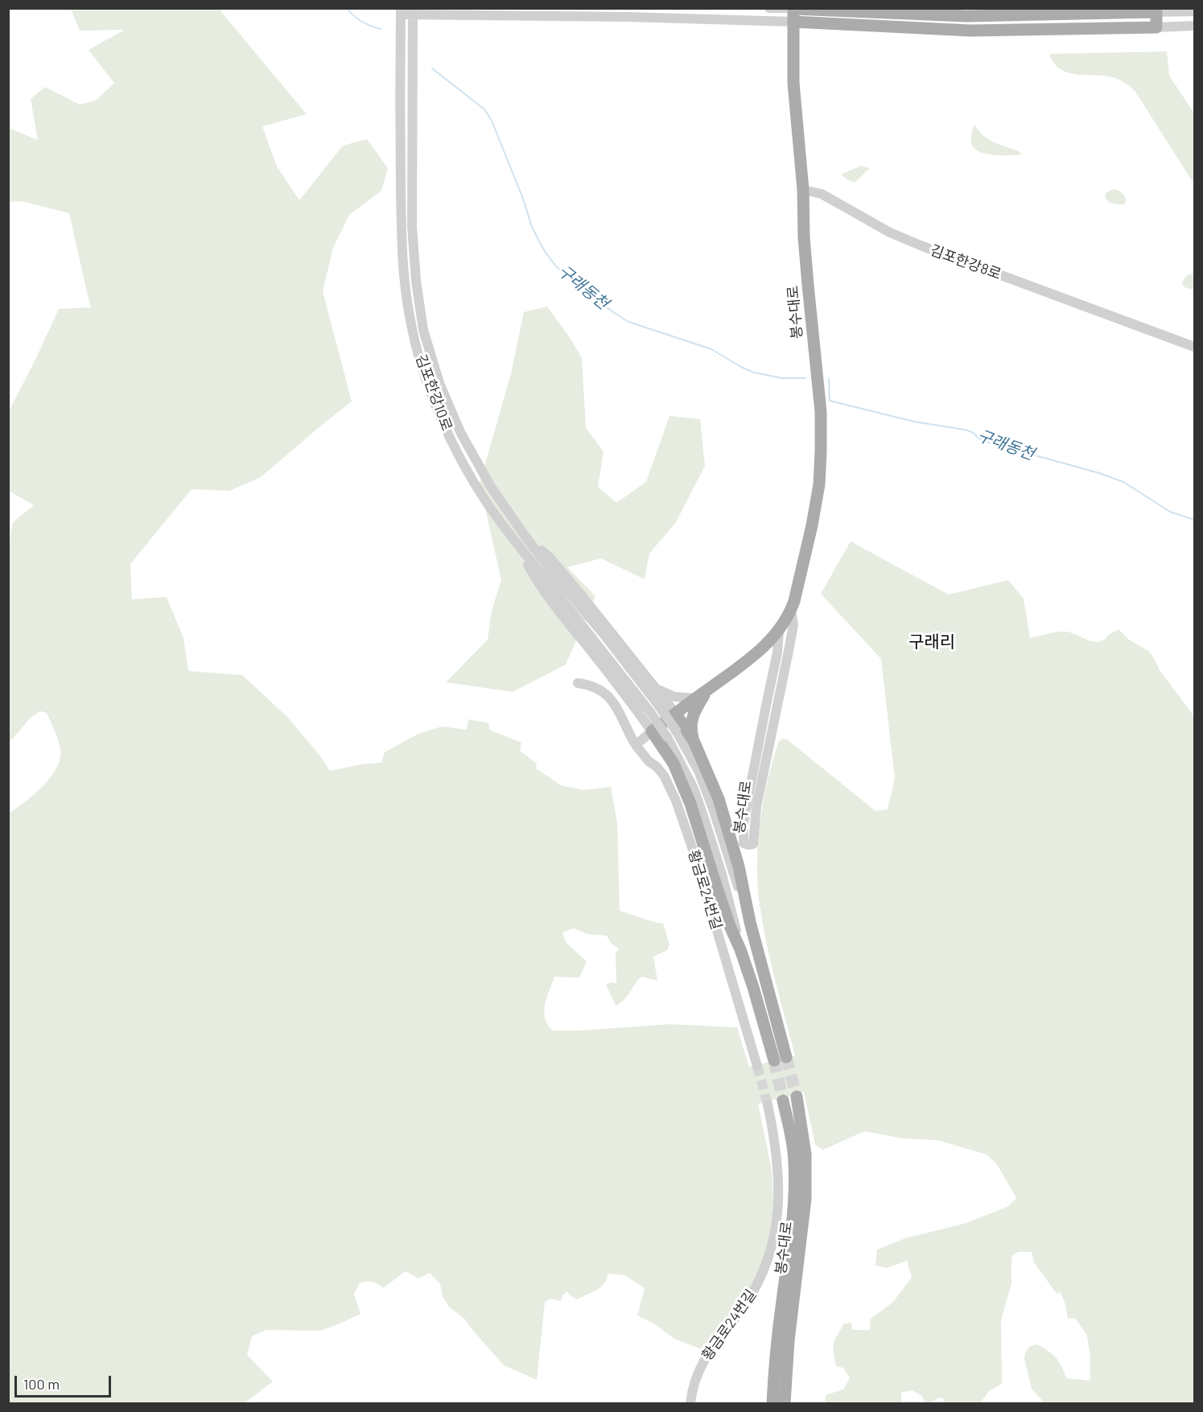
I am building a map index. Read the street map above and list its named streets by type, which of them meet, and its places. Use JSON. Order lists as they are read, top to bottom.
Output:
{
  "streets": {
    "main road": ["봉수대로"],
    "street": ["김포한강8로", "김포한강10로", "황금로24번길"]
  },
  "crossings": [
    ["김포한강8로", "봉수대로"],
    ["봉수대로", "김포한강10로"]
  ],
  "districts": ["구래리"],
  "water": ["구래동천"],
  "scale_bar": "100 m"
}
